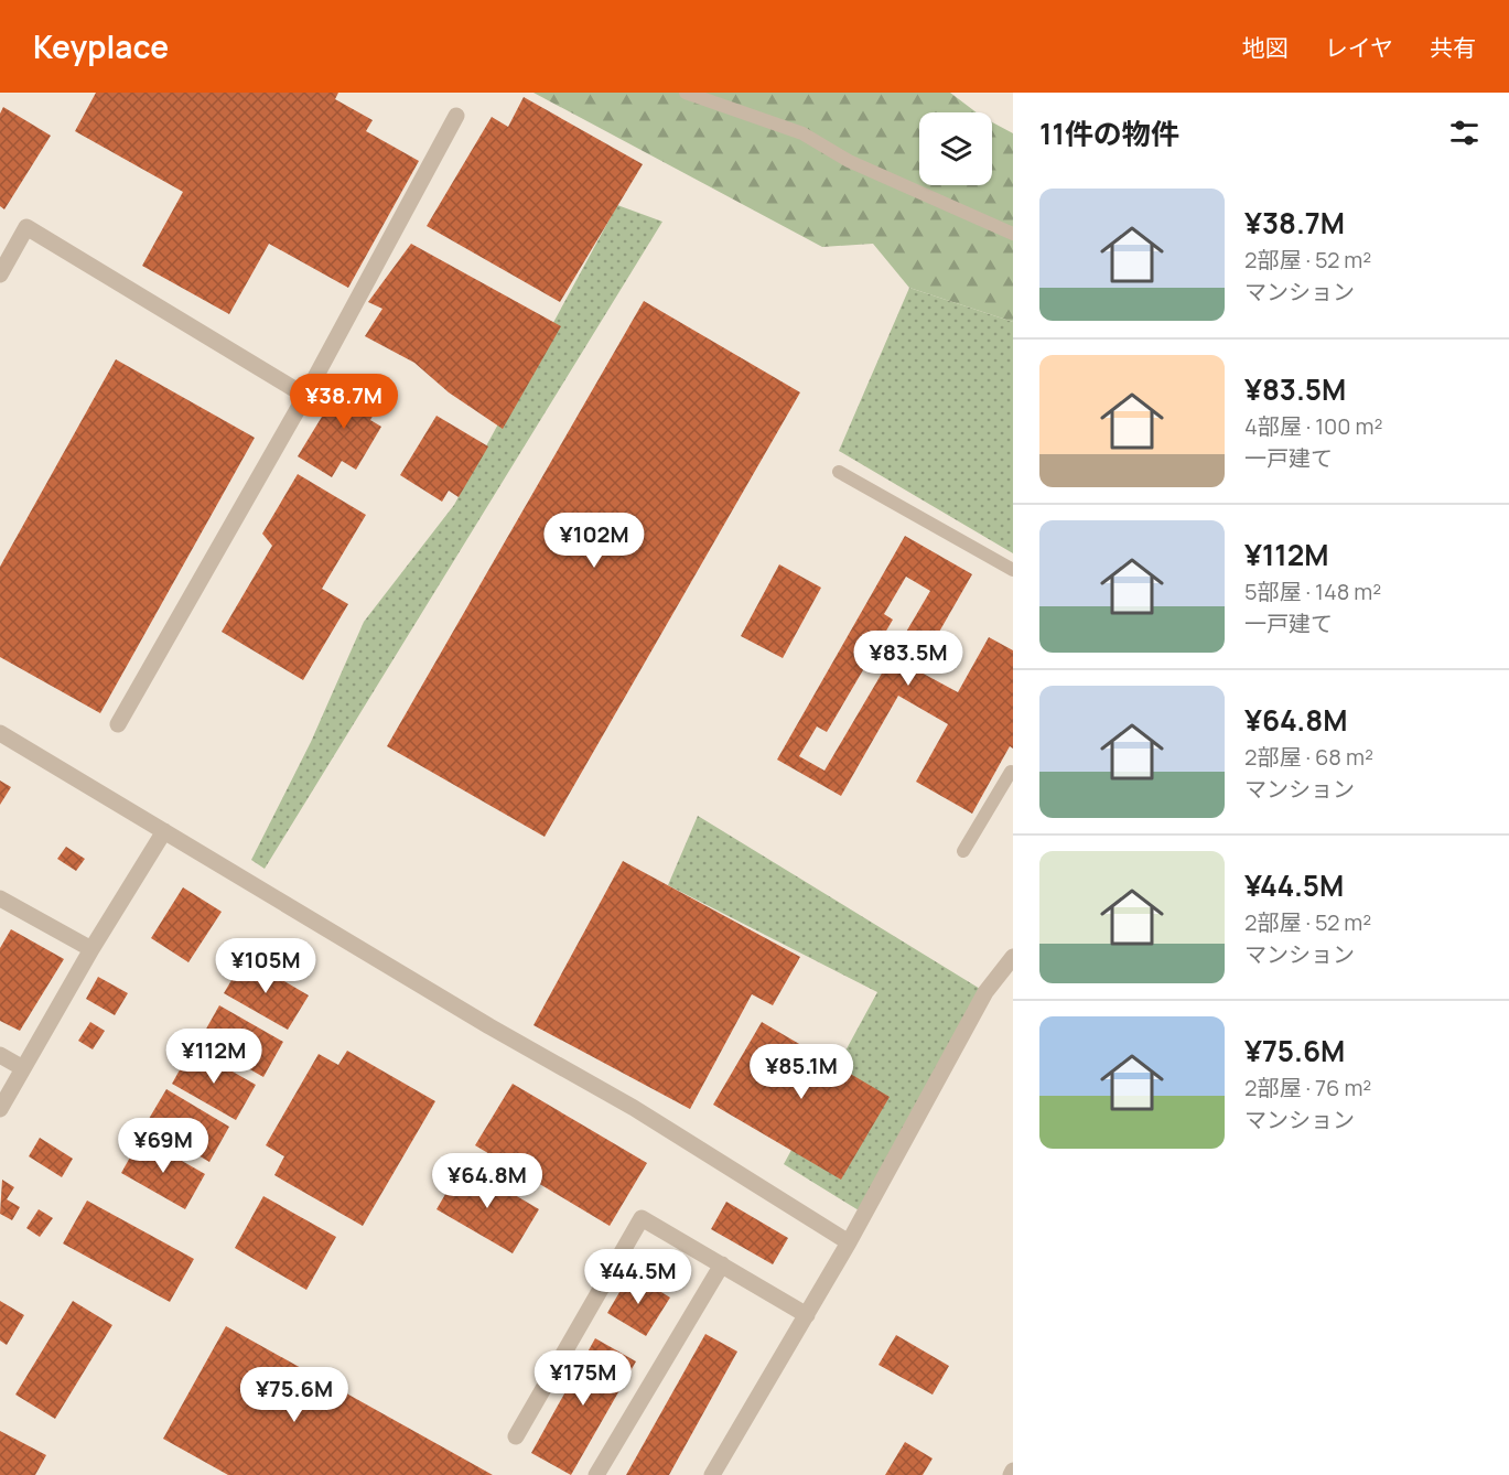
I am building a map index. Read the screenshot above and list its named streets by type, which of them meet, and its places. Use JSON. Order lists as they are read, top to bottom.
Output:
{
  "page": {
    "header": "Keyplace",
    "nav": ["地図", "レイヤ", "共有"],
    "heading": "11件の物件",
    "list": [
      {
        "name": "¥38.7M",
        "note": "2部屋 · 52 m² · マンション"
      },
      {
        "name": "¥83.5M",
        "note": "4部屋 · 100 m² · 一戸建て"
      },
      {
        "name": "¥112M",
        "note": "5部屋 · 148 m² · 一戸建て"
      },
      {
        "name": "¥64.8M",
        "note": "2部屋 · 68 m² · マンション"
      },
      {
        "name": "¥44.5M",
        "note": "2部屋 · 52 m² · マンション"
      },
      {
        "name": "¥75.6M",
        "note": "2部屋 · 76 m² · マンション"
      }
    ],
    "price": [
      "¥38.7M",
      "¥102M",
      "¥83.5M",
      "¥105M",
      "¥112M",
      "¥85.1M",
      "¥69M",
      "¥64.8M",
      "¥44.5M",
      "¥175M",
      "¥75.6M"
    ]
  }
}
